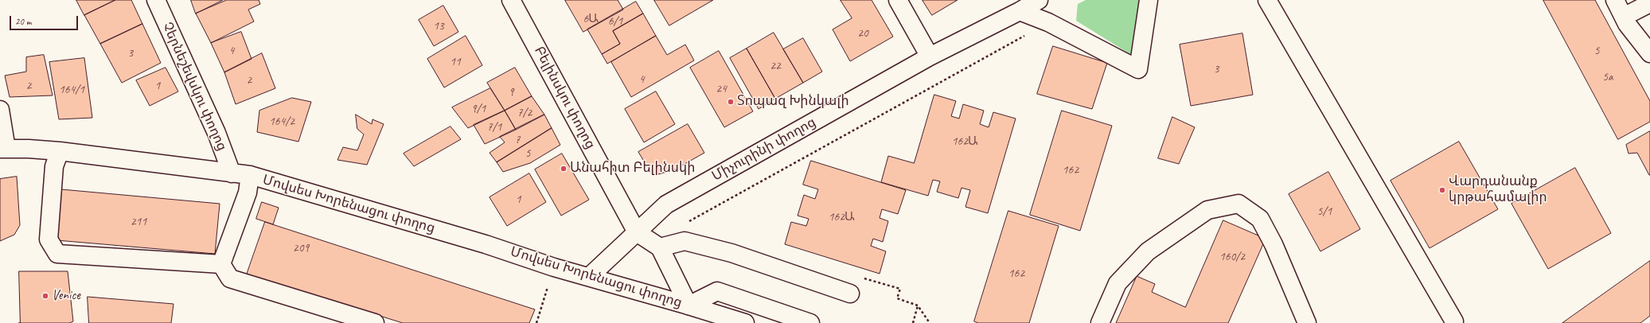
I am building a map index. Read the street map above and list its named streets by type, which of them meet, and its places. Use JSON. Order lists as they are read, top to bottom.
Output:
{
  "streets": {
    "street": [
      "Չերնեշեվսկու փողոց",
      "Բելինսկու փողոց",
      "Միչուրինի փողոց",
      "Մովսես Խորենացու փողոց"
    ]
  },
  "crossings": [
    ["Չերնեշեվսկու փողոց", "Մովսես Խորենացու փողոց"],
    ["Բելինսկու փողոց", "Միչուրինի փողոց"],
    ["Բելինսկու փողոց", "Մովսես Խորենացու փողոց"],
    ["Միչուրինի փողոց", "Մովսես Խորենացու փողոց"]
  ],
  "places": [
    "Տոպազ Խինկալի",
    "Անահիտ Բելինսկի",
    "Վարդանանք կրթահամալիր",
    "Venice"
  ],
  "house_numbers": [
    "6Ա",
    "6/1",
    "13",
    "20",
    "4",
    "5",
    "3",
    "11",
    "22",
    "3",
    "5a",
    "4",
    "2",
    "2",
    "1",
    "24",
    "164/1",
    "9",
    "9/1",
    "7/2",
    "164/2",
    "7/1",
    "7",
    "162Ա",
    "5",
    "162",
    "1",
    "5/1",
    "162Ա",
    "211",
    "209",
    "160/2",
    "162"
  ],
  "scale_bar": "20 m"
}
